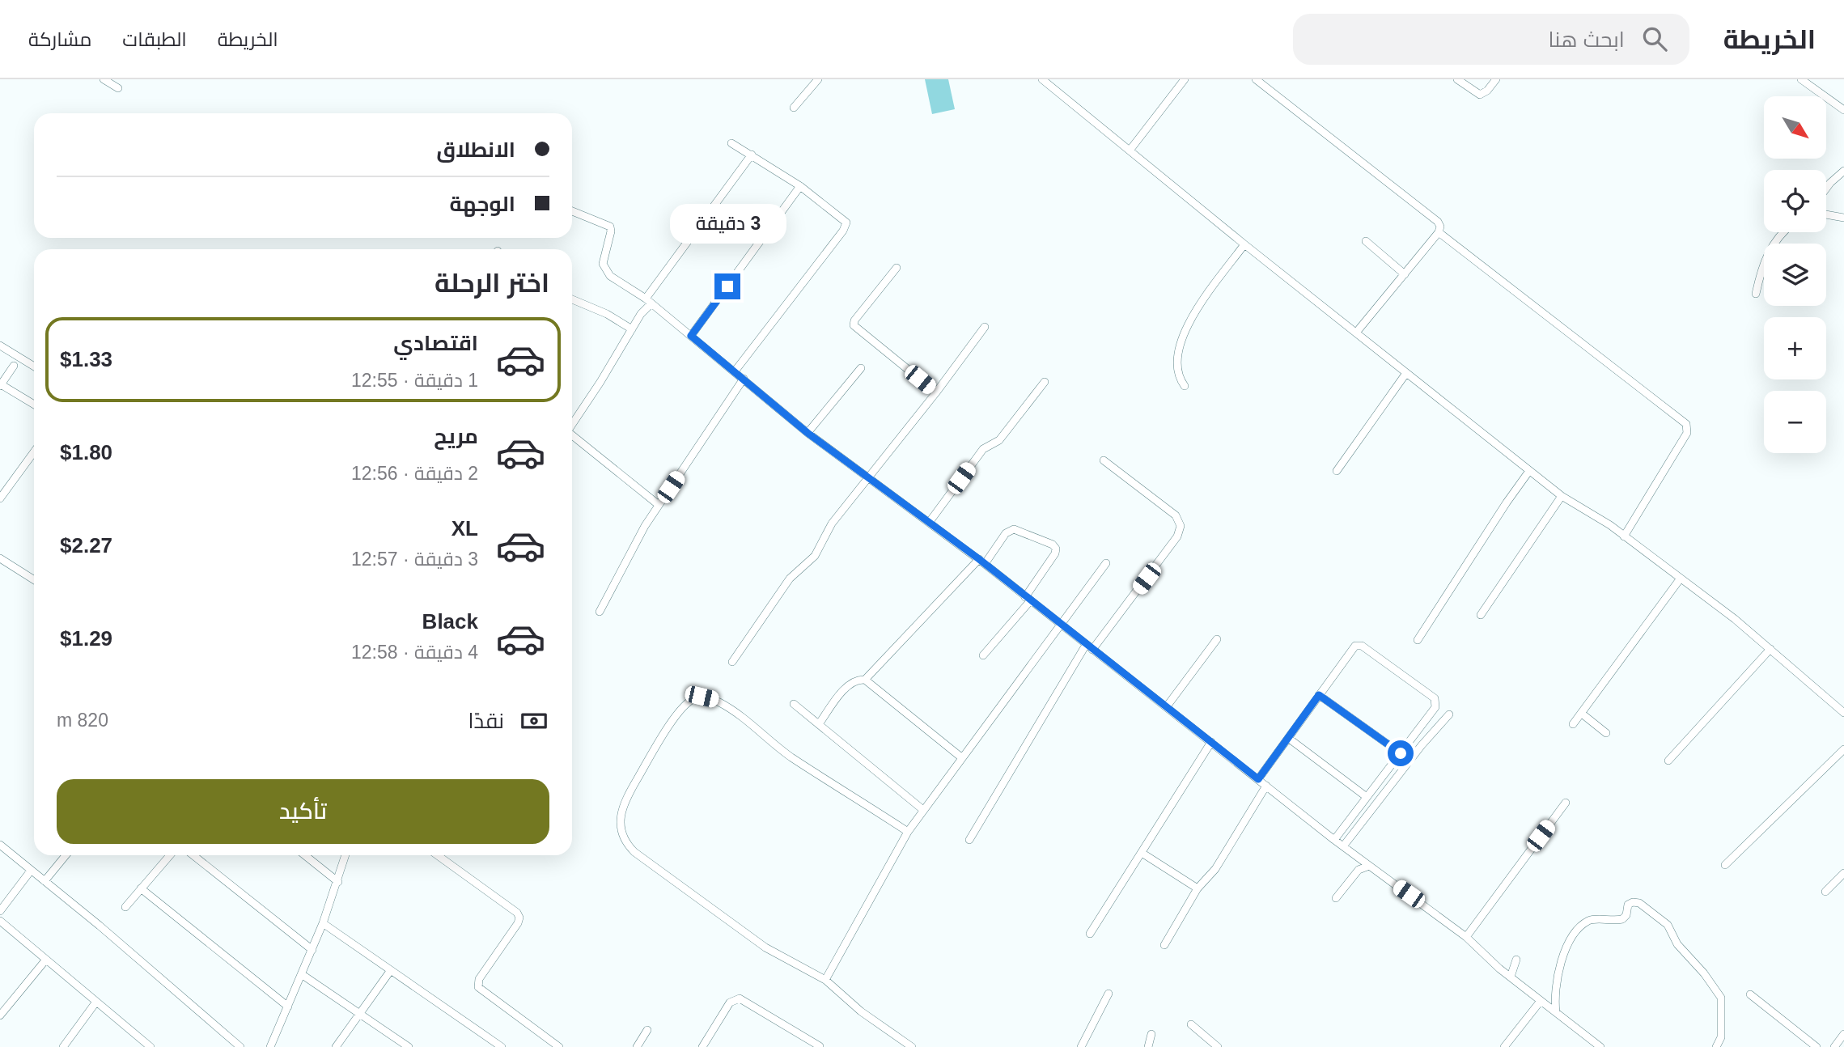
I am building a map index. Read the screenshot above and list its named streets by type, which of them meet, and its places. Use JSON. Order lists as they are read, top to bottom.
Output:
{
  "north": "bottom right",
  "page": {
    "header": "الخريطة",
    "search": "ابحث هنا",
    "nav": ["الخريطة", "الطبقات", "مشاركة"],
    "map_buttons": ["+", "−"],
    "banner": ["الانطلاق", "الوجهة"],
    "bubble": "3 دقيقة",
    "heading": "اختر الرحلة",
    "list": [
      {
        "name": "اقتصادي",
        "note": "1 دقيقة · 12:55",
        "value": "$1.33"
      },
      {
        "name": "مريح",
        "note": "2 دقيقة · 12:56",
        "value": "$1.80"
      },
      {
        "name": "XL",
        "note": "3 دقيقة · 12:57",
        "value": "$2.27"
      },
      {
        "name": "Black",
        "note": "4 دقيقة · 12:58",
        "value": "$1.29"
      }
    ],
    "pay": ["نقدًا", "820 m"],
    "buttons": "تأكيد"
  }
}
